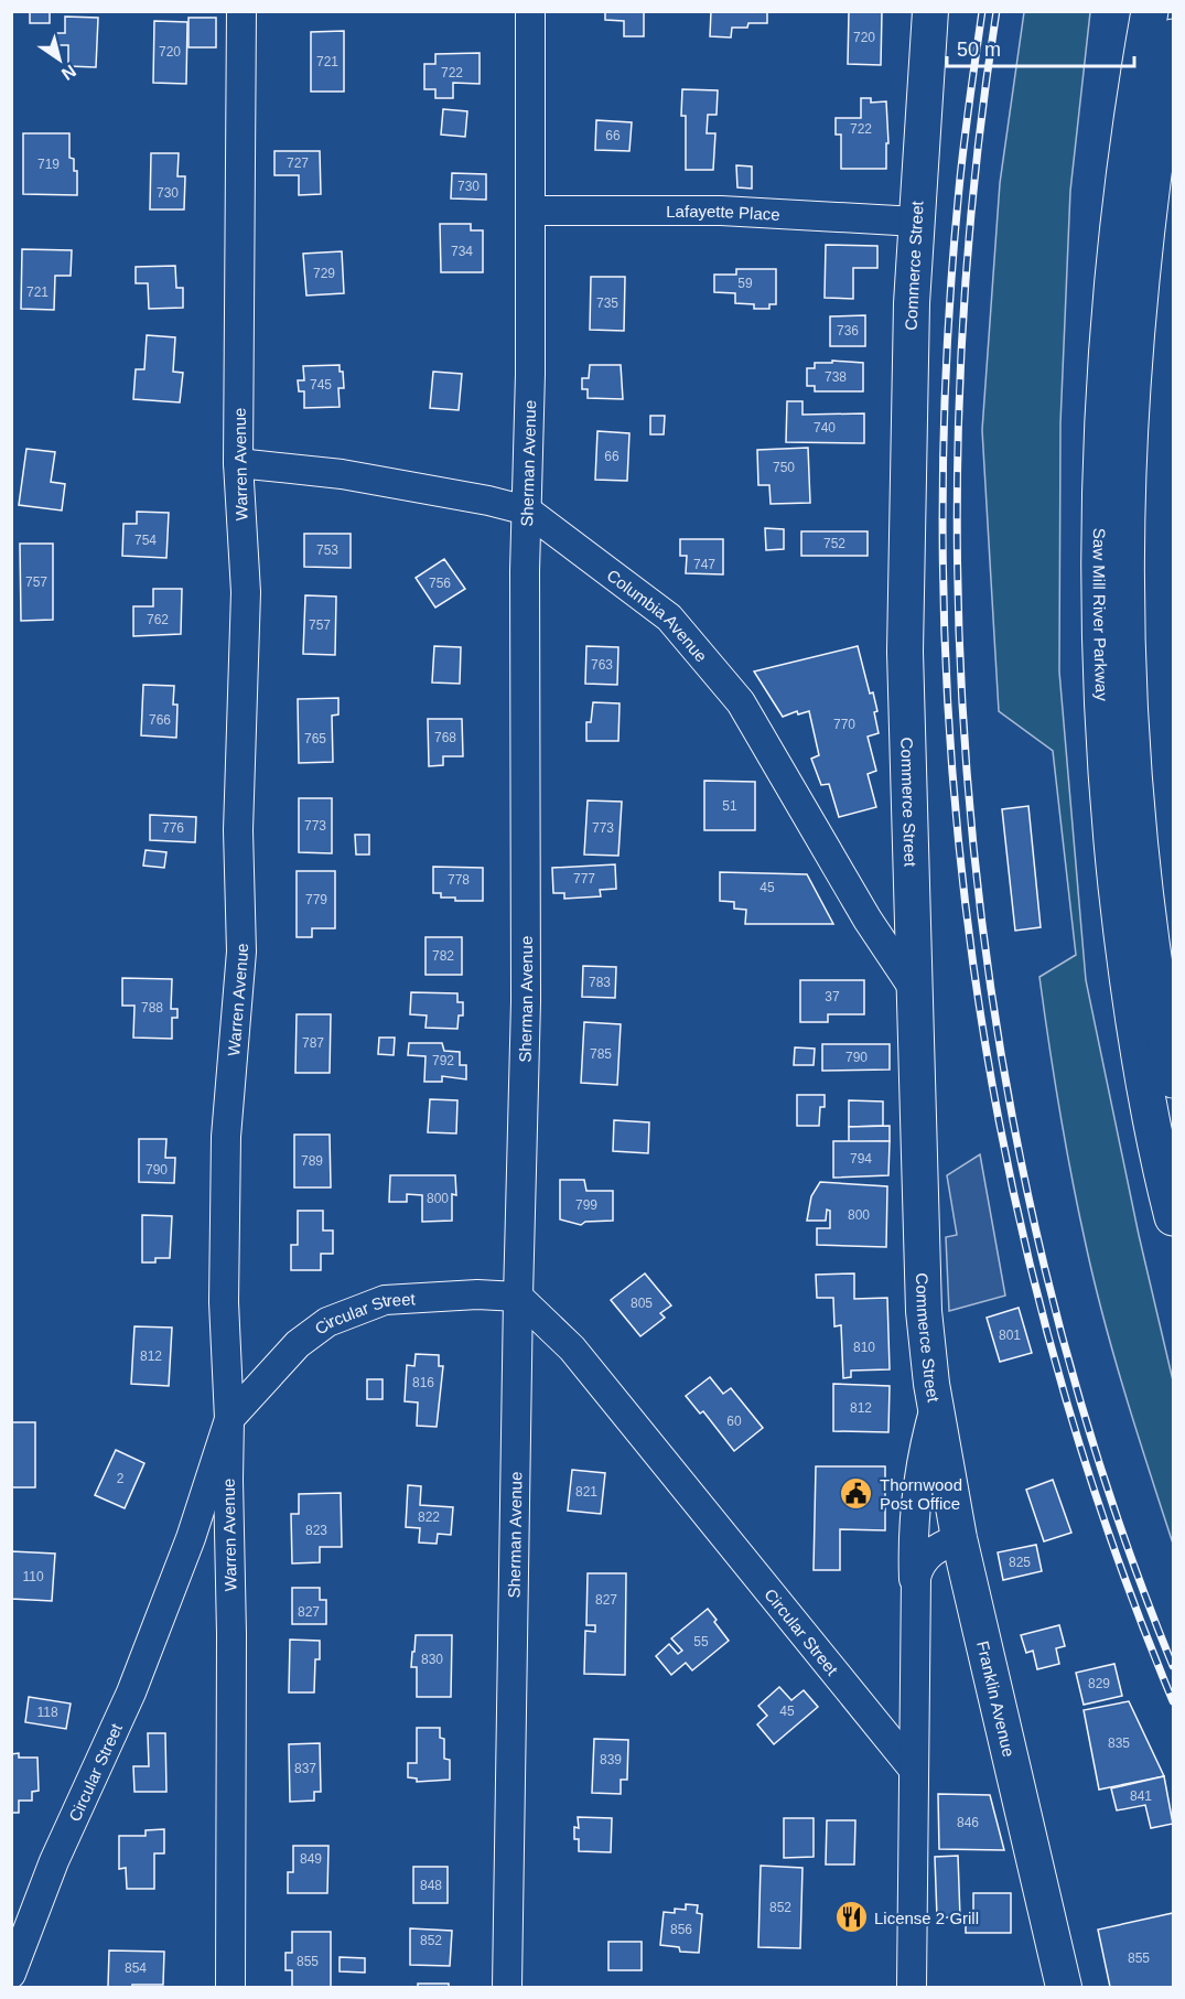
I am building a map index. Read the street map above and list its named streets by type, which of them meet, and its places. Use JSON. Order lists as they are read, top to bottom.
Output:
{
  "streets": {
    "highway": ["Saw Mill River Parkway"],
    "main road": ["Commerce Street", "Franklin Avenue"],
    "street": [
      "Lafayette Place",
      "Warren Avenue",
      "Sherman Avenue",
      "Columbia Avenue",
      "Circular Street"
    ]
  },
  "crossings": [
    ["Lafayette Place", "Commerce Street"],
    ["Lafayette Place", "Sherman Avenue"],
    ["Commerce Street", "Columbia Avenue"],
    ["Commerce Street", "Circular Street"],
    ["Commerce Street", "Franklin Avenue"],
    ["Warren Avenue", "Columbia Avenue"],
    ["Warren Avenue", "Circular Street"],
    ["Sherman Avenue", "Columbia Avenue"],
    ["Sherman Avenue", "Circular Street"]
  ],
  "places": {
    "public building": ["Thornwood Post Office"],
    "restaurant": ["License 2 Grill"]
  },
  "house_numbers": [
    "720",
    "720",
    "721",
    "722",
    "722",
    "66",
    "727",
    "719",
    "730",
    "730",
    "734",
    "729",
    "59",
    "721",
    "735",
    "736",
    "738",
    "745",
    "740",
    "66",
    "750",
    "754",
    "752",
    "753",
    "747",
    "757",
    "756",
    "762",
    "757",
    "763",
    "766",
    "770",
    "768",
    "765",
    "51",
    "773",
    "776",
    "773",
    "777",
    "778",
    "45",
    "779",
    "782",
    "783",
    "37",
    "788",
    "787",
    "785",
    "790",
    "792",
    "794",
    "789",
    "790",
    "800",
    "799",
    "800",
    "805",
    "801",
    "810",
    "812",
    "816",
    "812",
    "60",
    "2",
    "821",
    "822",
    "823",
    "825",
    "110",
    "827",
    "827",
    "55",
    "830",
    "829",
    "45",
    "118",
    "835",
    "839",
    "837",
    "841",
    "846",
    "849",
    "848",
    "852",
    "856",
    "852",
    "855",
    "855",
    "854"
  ],
  "scale_bar": "50 m",
  "north": "bottom right"
}
